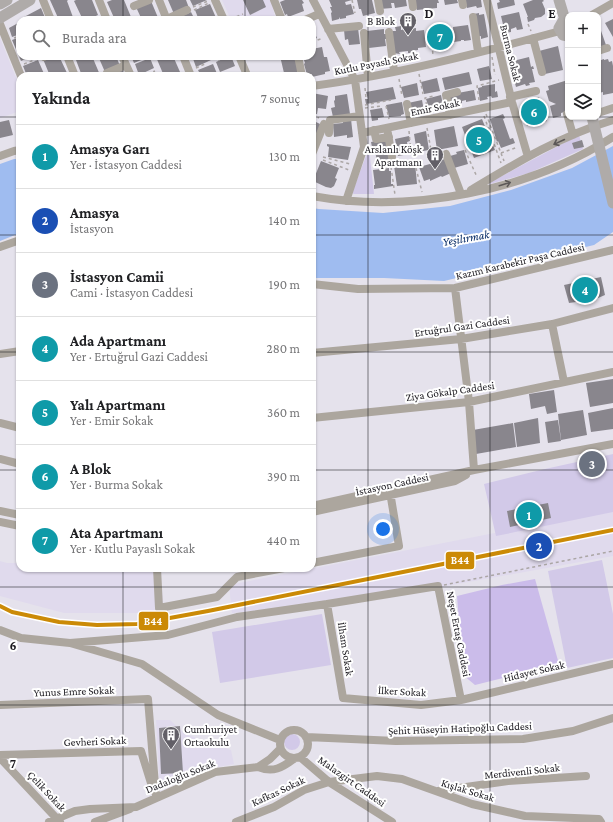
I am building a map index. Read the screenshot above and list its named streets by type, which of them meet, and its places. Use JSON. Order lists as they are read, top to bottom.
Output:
{
  "streets": {
    "street": [
      "Burma Sokak",
      "Kutlu Payaslı Sokak",
      "Emir Sokak",
      "Kazım Karabekir Paşa Caddesi",
      "Ertuğrul Gazi Caddesi",
      "Ziya Gökalp Caddesi",
      "İstasyon Caddesi",
      "Neşet Ertaş Caddesi",
      "İlham Sokak",
      "Hidayet Sokak",
      "Yunus Emre Sokak",
      "İlker Sokak",
      "Şehit Hüseyin Hatipoğlu Caddesi",
      "Gevheri Sokak",
      "Merdivenli Sokak",
      "Dadaloğlu Sokak",
      "Malazgirt Caddesi",
      "Kışlak Sokak",
      "Çelik Sokak",
      "Kafkas Sokak"
    ]
  },
  "crossings": [
    ["Burma Sokak", "Kutlu Payaslı Sokak"],
    ["Burma Sokak", "Emir Sokak"],
    ["Neşet Ertaş Caddesi", "İlham Sokak"],
    ["Neşet Ertaş Caddesi", "Hidayet Sokak"],
    ["Neşet Ertaş Caddesi", "İlker Sokak"],
    ["İlham Sokak", "İlker Sokak"],
    ["Hidayet Sokak", "İlker Sokak"],
    ["Yunus Emre Sokak", "Gevheri Sokak"],
    ["Yunus Emre Sokak", "Dadaloğlu Sokak"],
    ["Şehit Hüseyin Hatipoğlu Caddesi", "Dadaloğlu Sokak"],
    ["Şehit Hüseyin Hatipoğlu Caddesi", "Malazgirt Caddesi"],
    ["Gevheri Sokak", "Dadaloğlu Sokak"],
    ["Merdivenli Sokak", "Kışlak Sokak"],
    ["Dadaloğlu Sokak", "Malazgirt Caddesi"],
    ["Dadaloğlu Sokak", "Çelik Sokak"],
    ["Malazgirt Caddesi", "Kışlak Sokak"],
    ["Malazgirt Caddesi", "Kafkas Sokak"],
    ["Kışlak Sokak", "Kafkas Sokak"]
  ],
  "water": ["Yeşilırmak"],
  "places": {
    "building": ["B Blok", "Arslanlı Köşk Apartmanı", "Cumhuriyet Ortaokulu"]
  },
  "lines": ["transit line B44"],
  "page": {
    "map_buttons": ["+", "−"],
    "search": "Burada ara",
    "pins": [
      "7",
      "6",
      "5",
      "4",
      "3",
      "1",
      "2"
    ],
    "heading": ["Yakında", "7 sonuç"],
    "list": [
      {
        "mark": "1",
        "name": "Amasya Garı",
        "note": "Yer · İstasyon Caddesi",
        "value": "130 m"
      },
      {
        "mark": "2",
        "name": "Amasya",
        "note": "İstasyon",
        "value": "140 m"
      },
      {
        "mark": "3",
        "name": "İstasyon Camii",
        "note": "Cami · İstasyon Caddesi",
        "value": "190 m"
      },
      {
        "mark": "4",
        "name": "Ada Apartmanı",
        "note": "Yer · Ertuğrul Gazi Caddesi",
        "value": "280 m"
      },
      {
        "mark": "5",
        "name": "Yalı Apartmanı",
        "note": "Yer · Emir Sokak",
        "value": "360 m"
      },
      {
        "mark": "6",
        "name": "A Blok",
        "note": "Yer · Burma Sokak",
        "value": "390 m"
      },
      {
        "mark": "7",
        "name": "Ata Apartmanı",
        "note": "Yer · Kutlu Payaslı Sokak",
        "value": "440 m"
      }
    ]
  },
  "grid": {
    "columns": ["D", "E"],
    "rows": ["6", "7"]
  }
}
